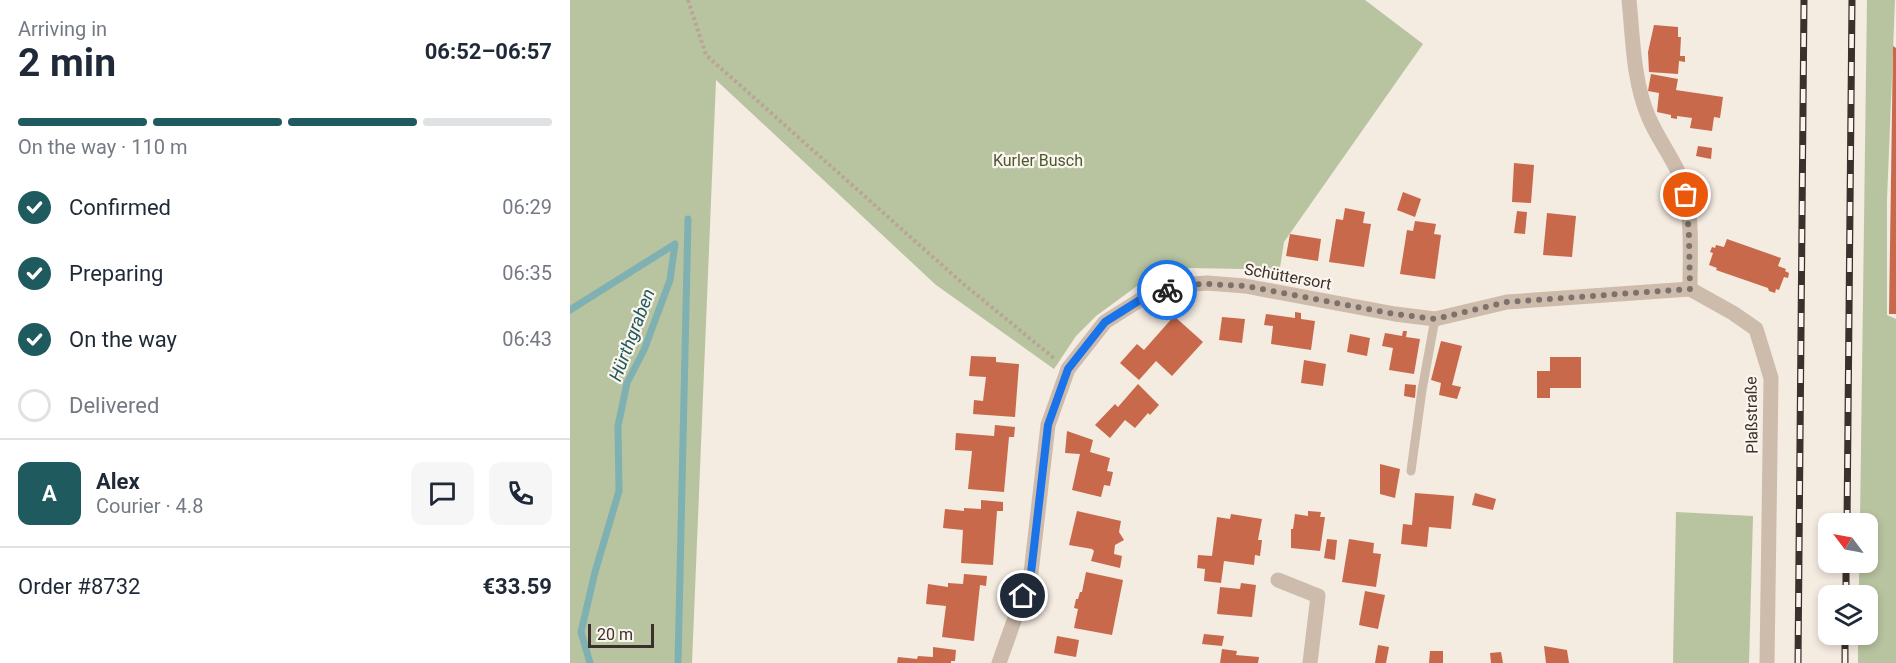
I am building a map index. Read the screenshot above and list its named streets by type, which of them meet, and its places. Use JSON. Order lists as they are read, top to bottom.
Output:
{
  "streets": {
    "street": ["Schüttersort", "Plaßstraße"]
  },
  "crossings": [
    ["Schüttersort", "Plaßstraße"]
  ],
  "water": ["Hürthgraben"],
  "parks": ["Kurler Busch"],
  "scale_bar": "20 m",
  "north": "top left",
  "page": {
    "heading": ["2 min", "Arriving in", "06:52–06:57"],
    "panel": [
      "Alex",
      "Courier · 4.8",
      "Order #8732",
      "€33.59"
    ],
    "bar": "On the way · 110 m",
    "list": [
      ["Confirmed", "06:29"],
      ["Preparing", "06:35"],
      ["On the way", "06:43"],
      "Delivered"
    ],
    "round": "A",
    "scale": "20 m"
  }
}
